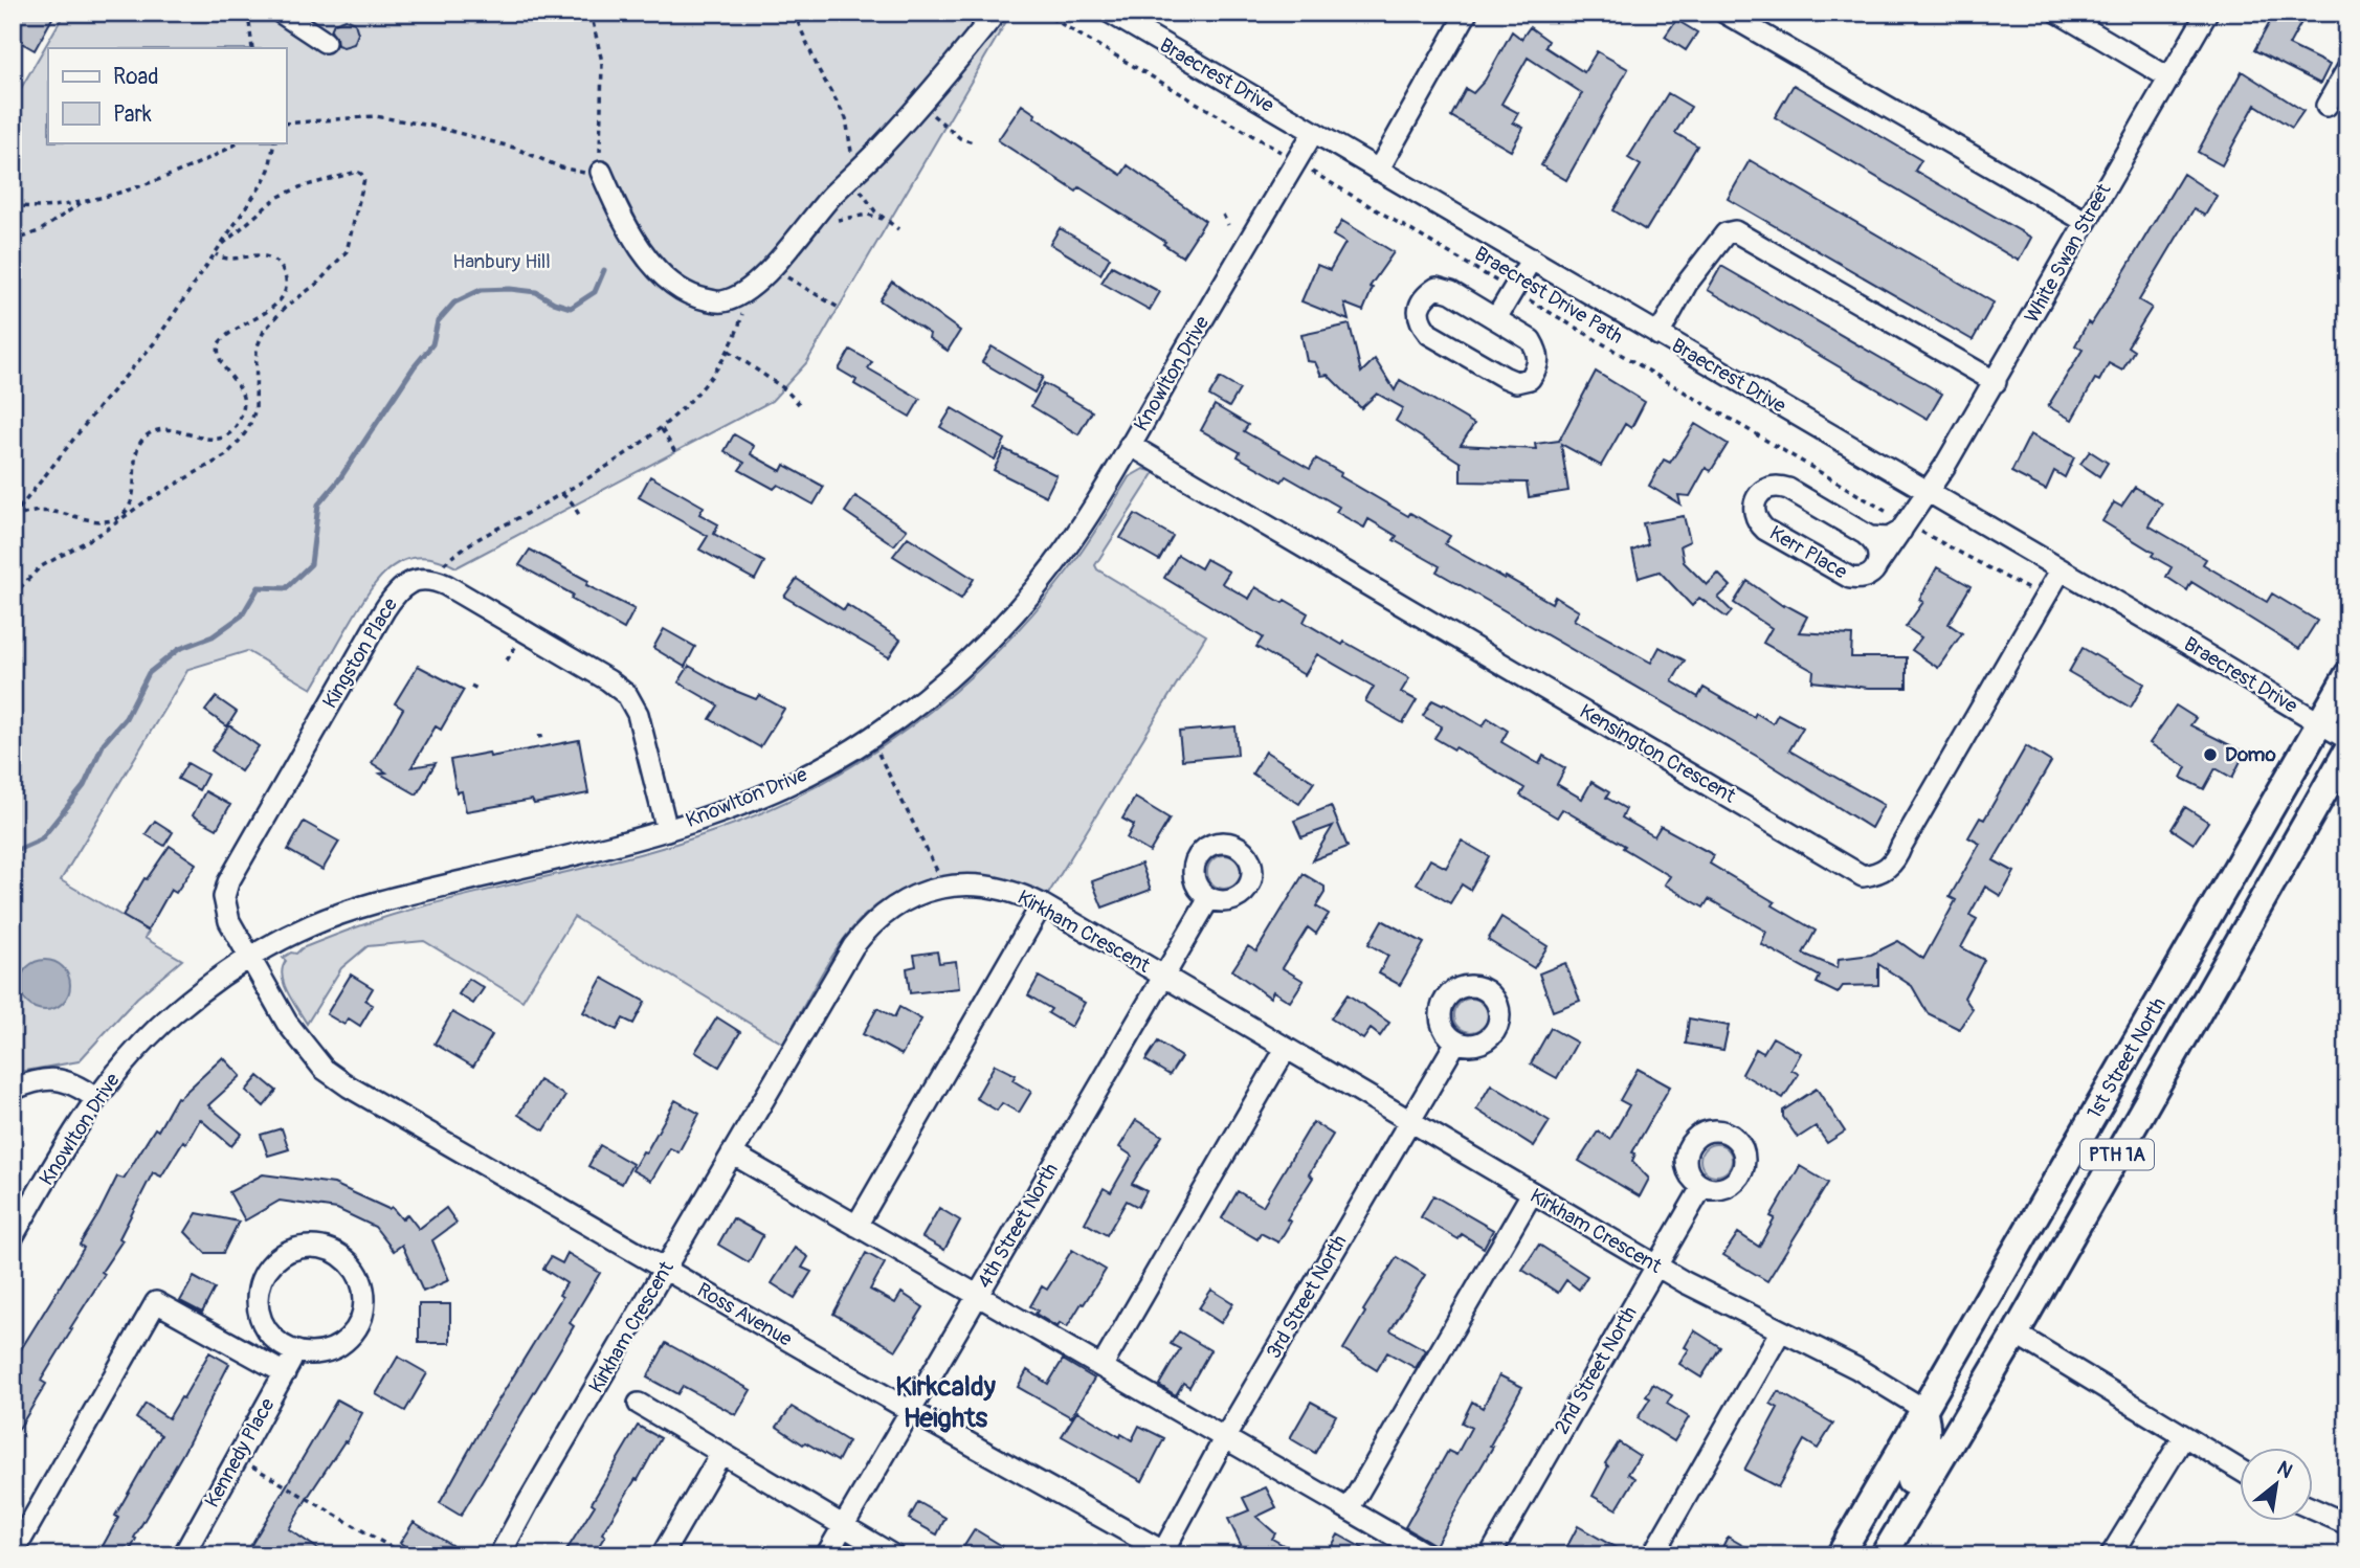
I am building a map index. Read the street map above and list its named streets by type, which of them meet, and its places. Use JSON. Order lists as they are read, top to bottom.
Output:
{
  "streets": {
    "main road": ["1st Street North", "PTH 1A"],
    "street": [
      "Braecrest Drive",
      "White Swan Street",
      "Knowlton Drive",
      "Kerr Place",
      "Kingston Place",
      "Kensington Crescent",
      "Kirkham Crescent",
      "4th Street North",
      "3rd Street North",
      "Ross Avenue",
      "2nd Street North",
      "Kennedy Place"
    ],
    "path": ["Braecrest Drive Path"]
  },
  "crossings": [
    ["Braecrest Drive", "White Swan Street"],
    ["Braecrest Drive", "Knowlton Drive"],
    ["Braecrest Drive", "Kerr Place"],
    ["Braecrest Drive", "Kensington Crescent"],
    ["Braecrest Drive", "1st Street North"],
    ["White Swan Street", "Kerr Place"],
    ["Braecrest Drive Path", "Knowlton Drive"],
    ["Braecrest Drive Path", "Kerr Place"],
    ["Braecrest Drive Path", "Kensington Crescent"],
    ["Knowlton Drive", "Kingston Place"],
    ["Knowlton Drive", "Kensington Crescent"],
    ["Knowlton Drive", "Ross Avenue"],
    ["Kingston Place", "Ross Avenue"],
    ["Kirkham Crescent", "1st Street North"],
    ["Kirkham Crescent", "4th Street North"],
    ["Kirkham Crescent", "3rd Street North"],
    ["Kirkham Crescent", "Ross Avenue"],
    ["Kirkham Crescent", "2nd Street North"],
    ["4th Street North", "Ross Avenue"],
    ["3rd Street North", "Ross Avenue"]
  ],
  "districts": ["Kirkcaldy Heights"],
  "parks": ["Hanbury Hill"],
  "places": ["Domo"],
  "legend": ["Road", "Park"],
  "north": "top right"
}
